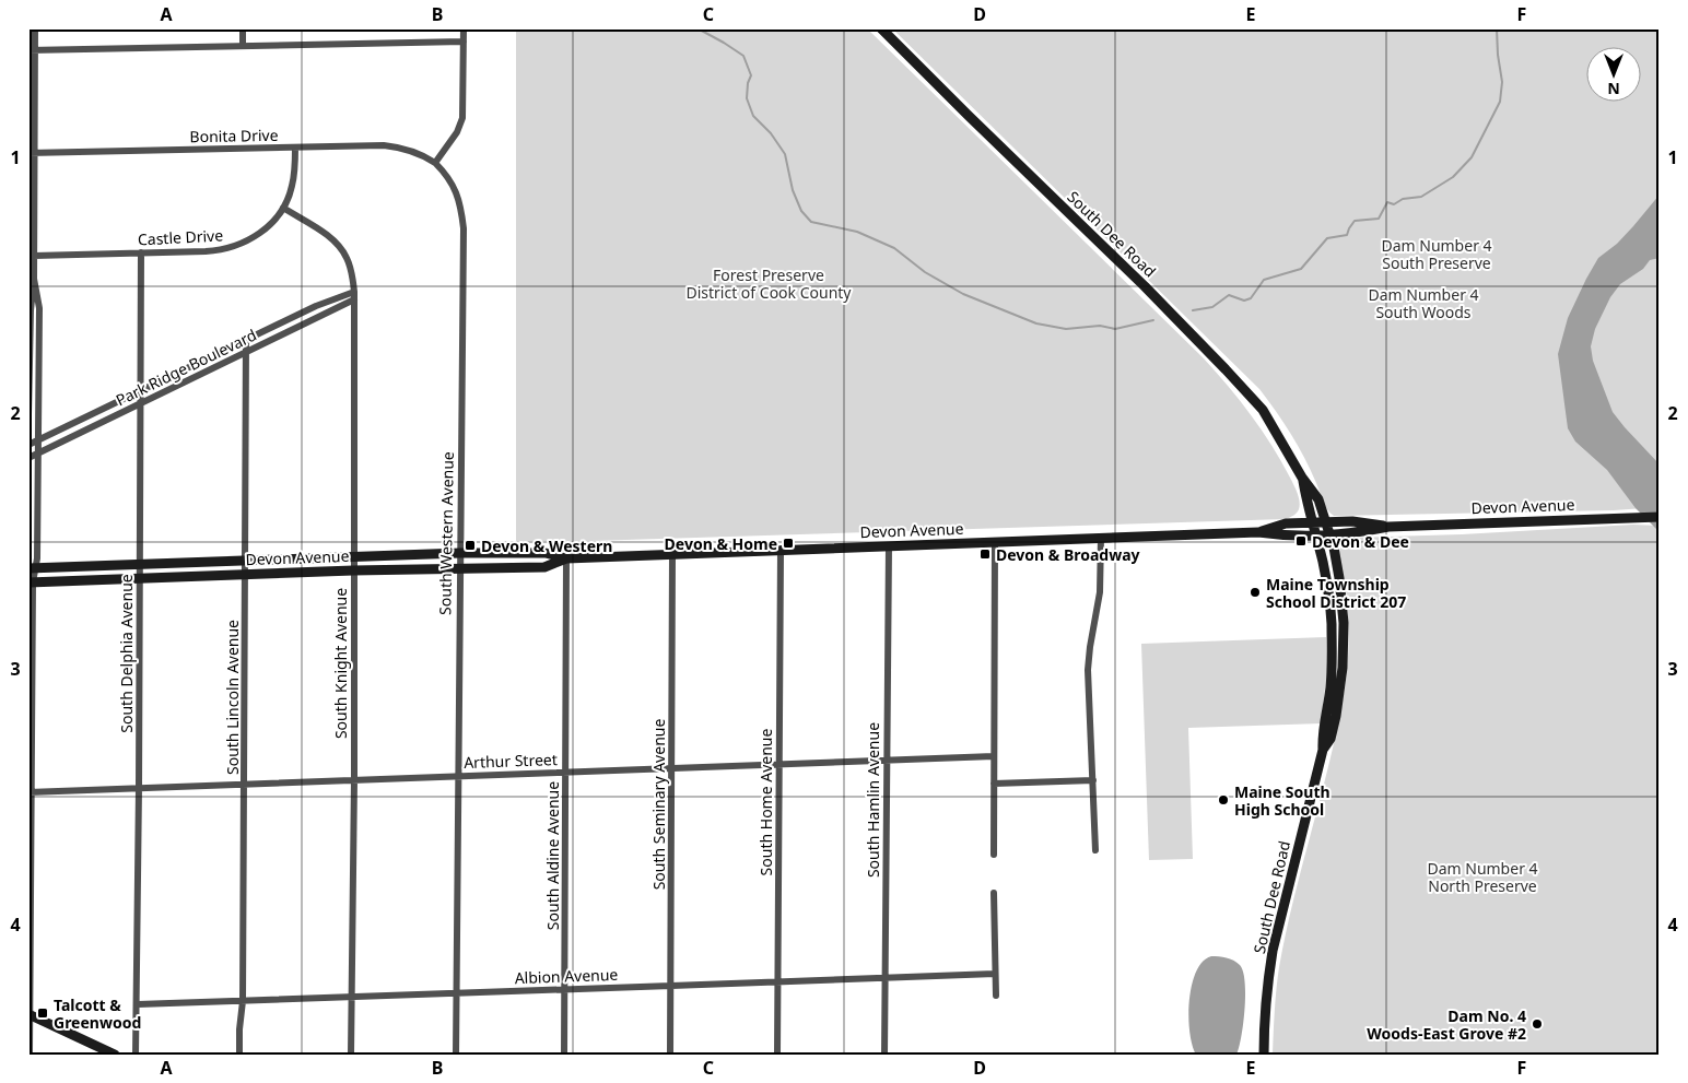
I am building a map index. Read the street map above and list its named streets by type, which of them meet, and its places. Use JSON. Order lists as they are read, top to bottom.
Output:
{
  "streets": {
    "street": [
      "Bonita Drive",
      "South Dee Road",
      "Castle Drive",
      "Park Ridge Boulevard",
      "Devon Avenue",
      "South Western Avenue",
      "South Delphia Avenue",
      "South Knight Avenue",
      "South Lincoln Avenue",
      "Arthur Street",
      "South Hamlin Avenue",
      "South Home Avenue",
      "South Seminary Avenue",
      "South Aldine Avenue",
      "Albion Avenue"
    ]
  },
  "crossings": [
    ["Bonita Drive", "Castle Drive"],
    ["Bonita Drive", "South Western Avenue"],
    ["South Dee Road", "Devon Avenue"],
    ["Castle Drive", "South Delphia Avenue"],
    ["Castle Drive", "South Knight Avenue"],
    ["Park Ridge Boulevard", "South Delphia Avenue"],
    ["Park Ridge Boulevard", "South Knight Avenue"],
    ["Park Ridge Boulevard", "South Lincoln Avenue"],
    ["Devon Avenue", "South Western Avenue"],
    ["Devon Avenue", "South Delphia Avenue"],
    ["Devon Avenue", "South Knight Avenue"],
    ["Devon Avenue", "South Lincoln Avenue"],
    ["Devon Avenue", "South Hamlin Avenue"],
    ["Devon Avenue", "South Home Avenue"],
    ["Devon Avenue", "South Seminary Avenue"],
    ["Devon Avenue", "South Aldine Avenue"],
    ["South Western Avenue", "Arthur Street"],
    ["South Western Avenue", "Albion Avenue"],
    ["South Delphia Avenue", "Arthur Street"],
    ["South Delphia Avenue", "Albion Avenue"],
    ["South Knight Avenue", "Arthur Street"],
    ["South Knight Avenue", "Albion Avenue"],
    ["South Lincoln Avenue", "Arthur Street"],
    ["South Lincoln Avenue", "Albion Avenue"],
    ["Arthur Street", "South Hamlin Avenue"],
    ["Arthur Street", "South Home Avenue"],
    ["Arthur Street", "South Seminary Avenue"],
    ["Arthur Street", "South Aldine Avenue"],
    ["South Hamlin Avenue", "Albion Avenue"],
    ["South Home Avenue", "Albion Avenue"],
    ["South Seminary Avenue", "Albion Avenue"],
    ["South Aldine Avenue", "Albion Avenue"]
  ],
  "parks": [
    "Dam Number 4 South Preserve",
    "Forest Preserve District of Cook County",
    "Dam Number 4 South Woods",
    "Dam Number 4 North Preserve"
  ],
  "places": {
    "transit": [
      "Devon & Dee",
      "Devon & Home",
      "Devon & Western",
      "Devon & Broadway",
      "Talcott & Greenwood"
    ],
    "other": ["Maine Township School District 207", "Maine South High School", "Dam No. 4 Woods-East Grove #2"]
  },
  "north": "bottom",
  "grid": {
    "columns": [
      "A",
      "B",
      "C",
      "D",
      "E",
      "F"
    ],
    "rows": [
      "1",
      "2",
      "3",
      "4"
    ]
  }
}
